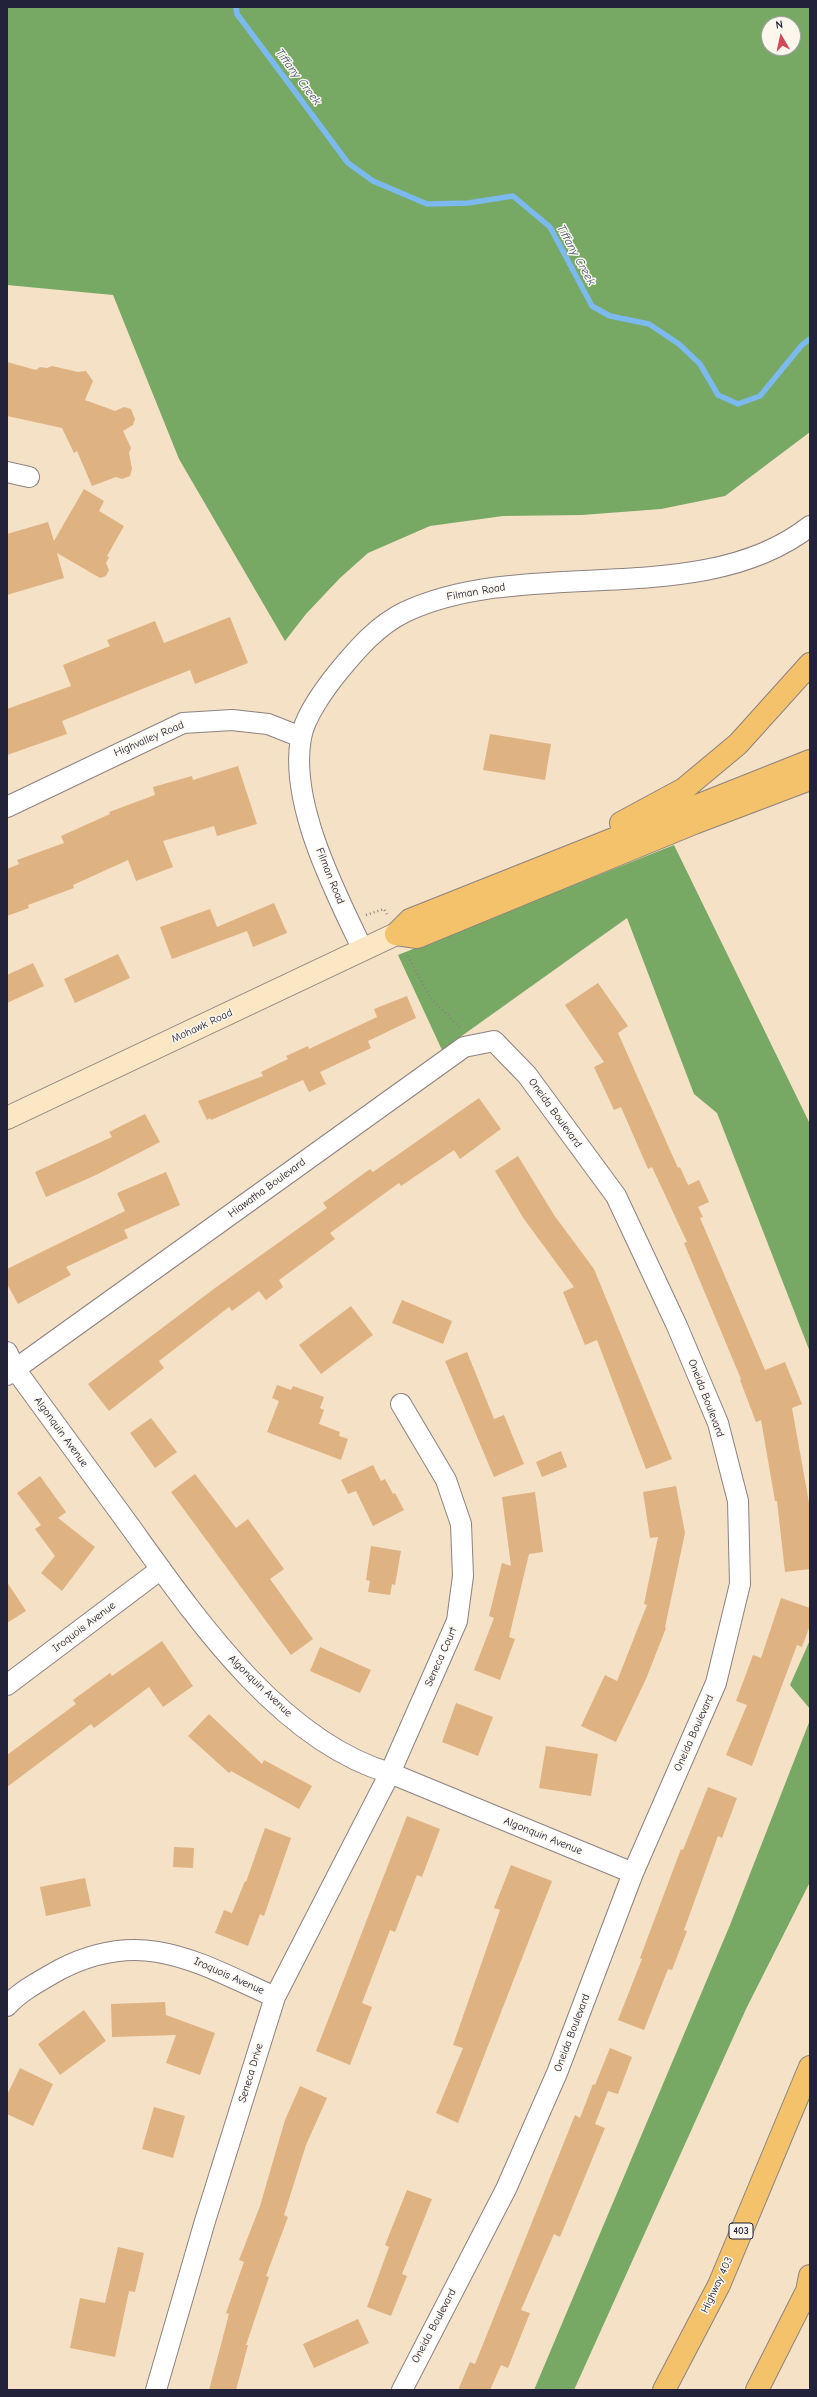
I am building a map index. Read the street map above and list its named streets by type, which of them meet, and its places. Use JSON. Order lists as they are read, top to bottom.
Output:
{
  "streets": {
    "highway": ["403", "Highway 403"],
    "main road": ["Mohawk Road"],
    "street": [
      "Filman Road",
      "Highvalley Road",
      "Oneida Boulevard",
      "Hiawatha Boulevard",
      "Algonquin Avenue",
      "Iroquois Avenue",
      "Seneca Court",
      "Seneca Drive"
    ]
  },
  "crossings": [
    ["Filman Road", "Highvalley Road"],
    ["Filman Road", "Mohawk Road"],
    ["Oneida Boulevard", "Hiawatha Boulevard"],
    ["Oneida Boulevard", "Algonquin Avenue"],
    ["Hiawatha Boulevard", "Algonquin Avenue"],
    ["Algonquin Avenue", "Iroquois Avenue"],
    ["Algonquin Avenue", "Seneca Court"],
    ["Algonquin Avenue", "Seneca Drive"],
    ["Iroquois Avenue", "Seneca Drive"],
    ["Seneca Court", "Seneca Drive"]
  ],
  "water": ["Tiffany Creek"],
  "north": "top"
}
